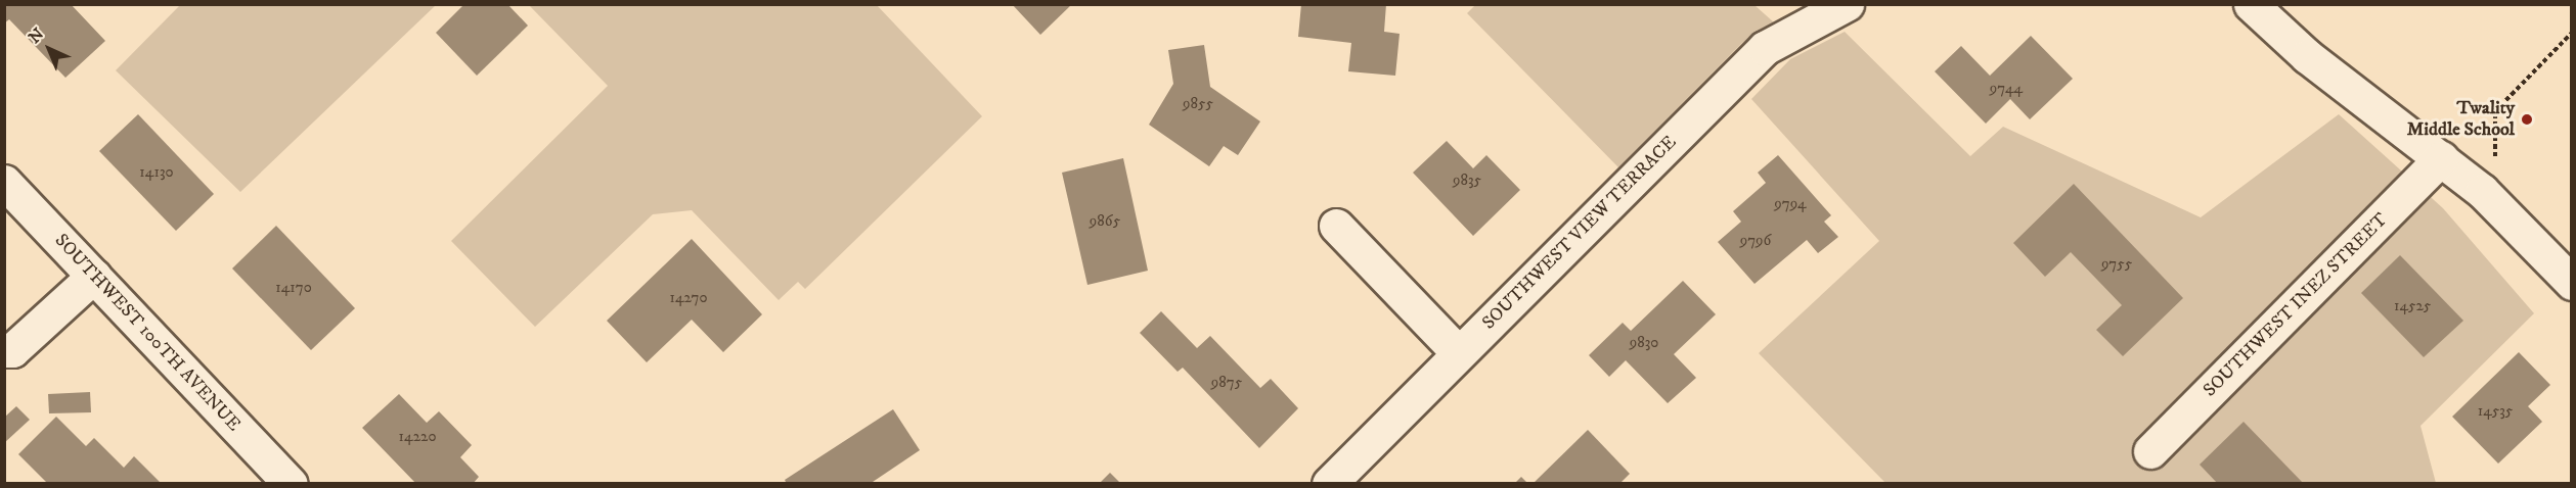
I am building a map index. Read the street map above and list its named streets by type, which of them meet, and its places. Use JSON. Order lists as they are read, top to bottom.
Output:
{
  "streets": {
    "street": ["SOUTHWEST VIEW TERRACE", "SOUTHWEST INEZ STREET", "SOUTHWEST 100TH AVENUE"]
  },
  "places": ["Twality Middle School"],
  "house_numbers": [
    "9744",
    "9855",
    "14130",
    "9835",
    "9794",
    "9865",
    "9796",
    "9755",
    "14170",
    "14270",
    "14525",
    "9830",
    "9875",
    "14535",
    "14220"
  ],
  "north": "top left"
}
